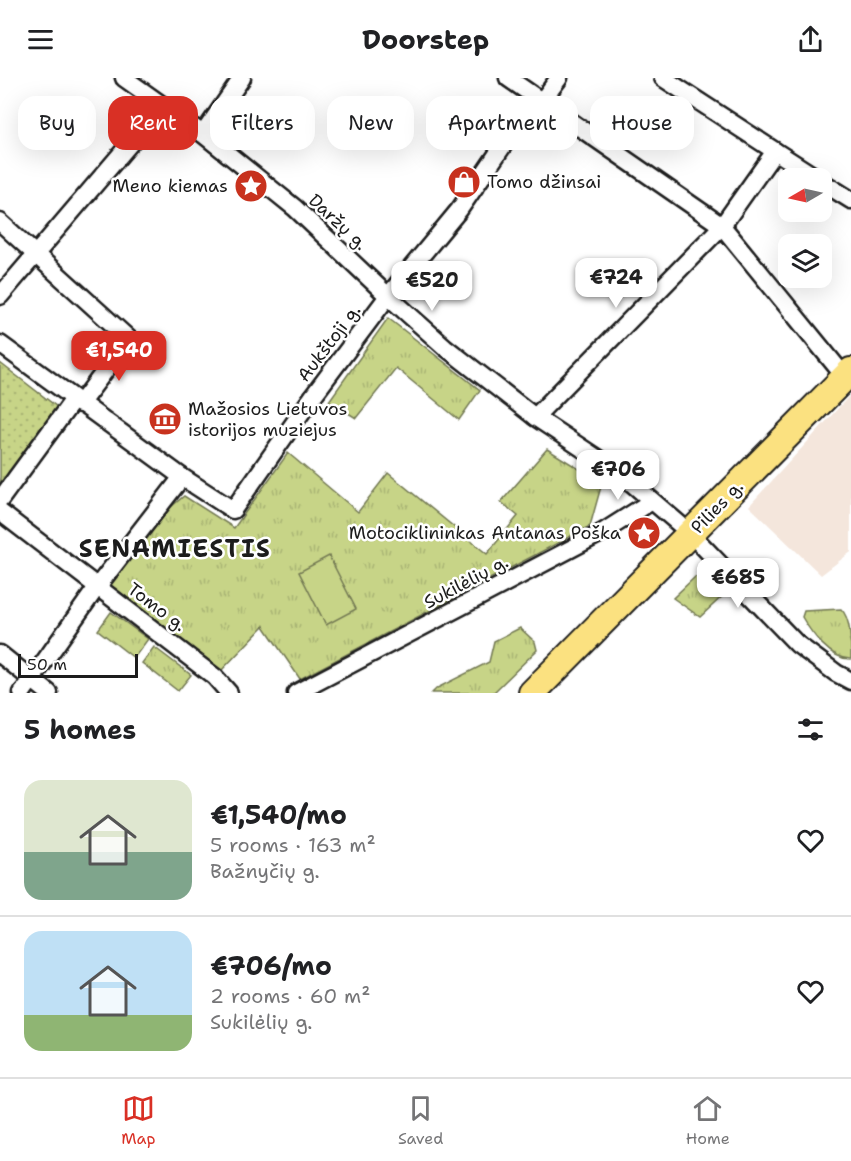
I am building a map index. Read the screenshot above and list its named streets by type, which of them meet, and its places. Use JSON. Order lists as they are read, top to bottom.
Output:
{
  "streets": {
    "main road": ["Pilies g."],
    "street": [
      "Daržų g.",
      "Aukštoji g.",
      "Sukilėlių g.",
      "Tomo g."
    ]
  },
  "crossings": [
    ["Daržų g.", "Aukštoji g."],
    ["Daržų g.", "Pilies g."],
    ["Daržų g.", "Sukilėlių g."]
  ],
  "districts": ["SENAMIESTIS"],
  "places": {
    "shop": ["Tomo džinsai"],
    "place": ["Meno kiemas", "Motociklininkas Antanas Poška"],
    "museum": ["Mažosios Lietuvos istorijos muziejus"]
  },
  "scale_bar": "50 m",
  "north": "left",
  "page": {
    "header": "Doorstep",
    "chip": [
      "Buy",
      "Rent",
      "Filters",
      "New",
      "Apartment",
      "House"
    ],
    "price": [
      "€724",
      "€520",
      "€1,540",
      "€706",
      "€685"
    ],
    "scale": "50 m",
    "heading": "5 homes",
    "list": [
      {
        "name": "€1,540/mo",
        "note": "5 rooms · 163 m² · Bažnyčių g."
      },
      {
        "name": "€706/mo",
        "note": "2 rooms · 60 m² · Sukilėlių g."
      }
    ],
    "tabs": ["Map", "Saved", "Home"]
  }
}
